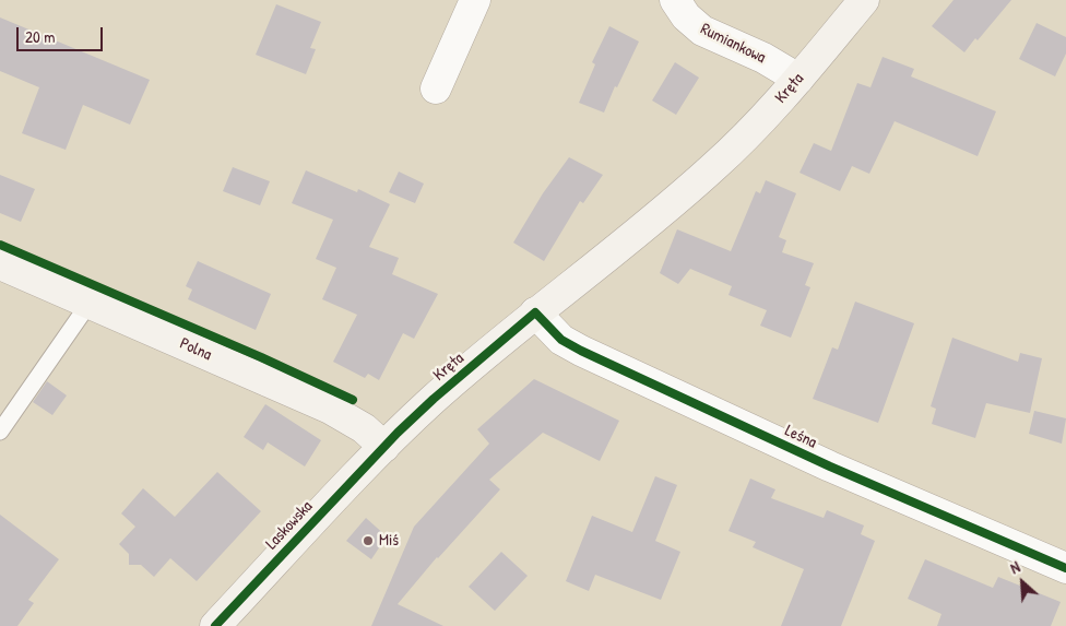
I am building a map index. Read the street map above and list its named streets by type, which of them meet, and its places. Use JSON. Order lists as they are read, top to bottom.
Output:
{
  "streets": {
    "street": [
      "Rumiankowa",
      "Kręta",
      "Polna",
      "Leśna",
      "Laskowska"
    ]
  },
  "crossings": [
    ["Rumiankowa", "Kręta"],
    ["Kręta", "Polna"],
    ["Kręta", "Leśna"],
    ["Kręta", "Laskowska"],
    ["Polna", "Laskowska"]
  ],
  "places": ["Miś"],
  "scale_bar": "20 m",
  "north": "top left"
}
